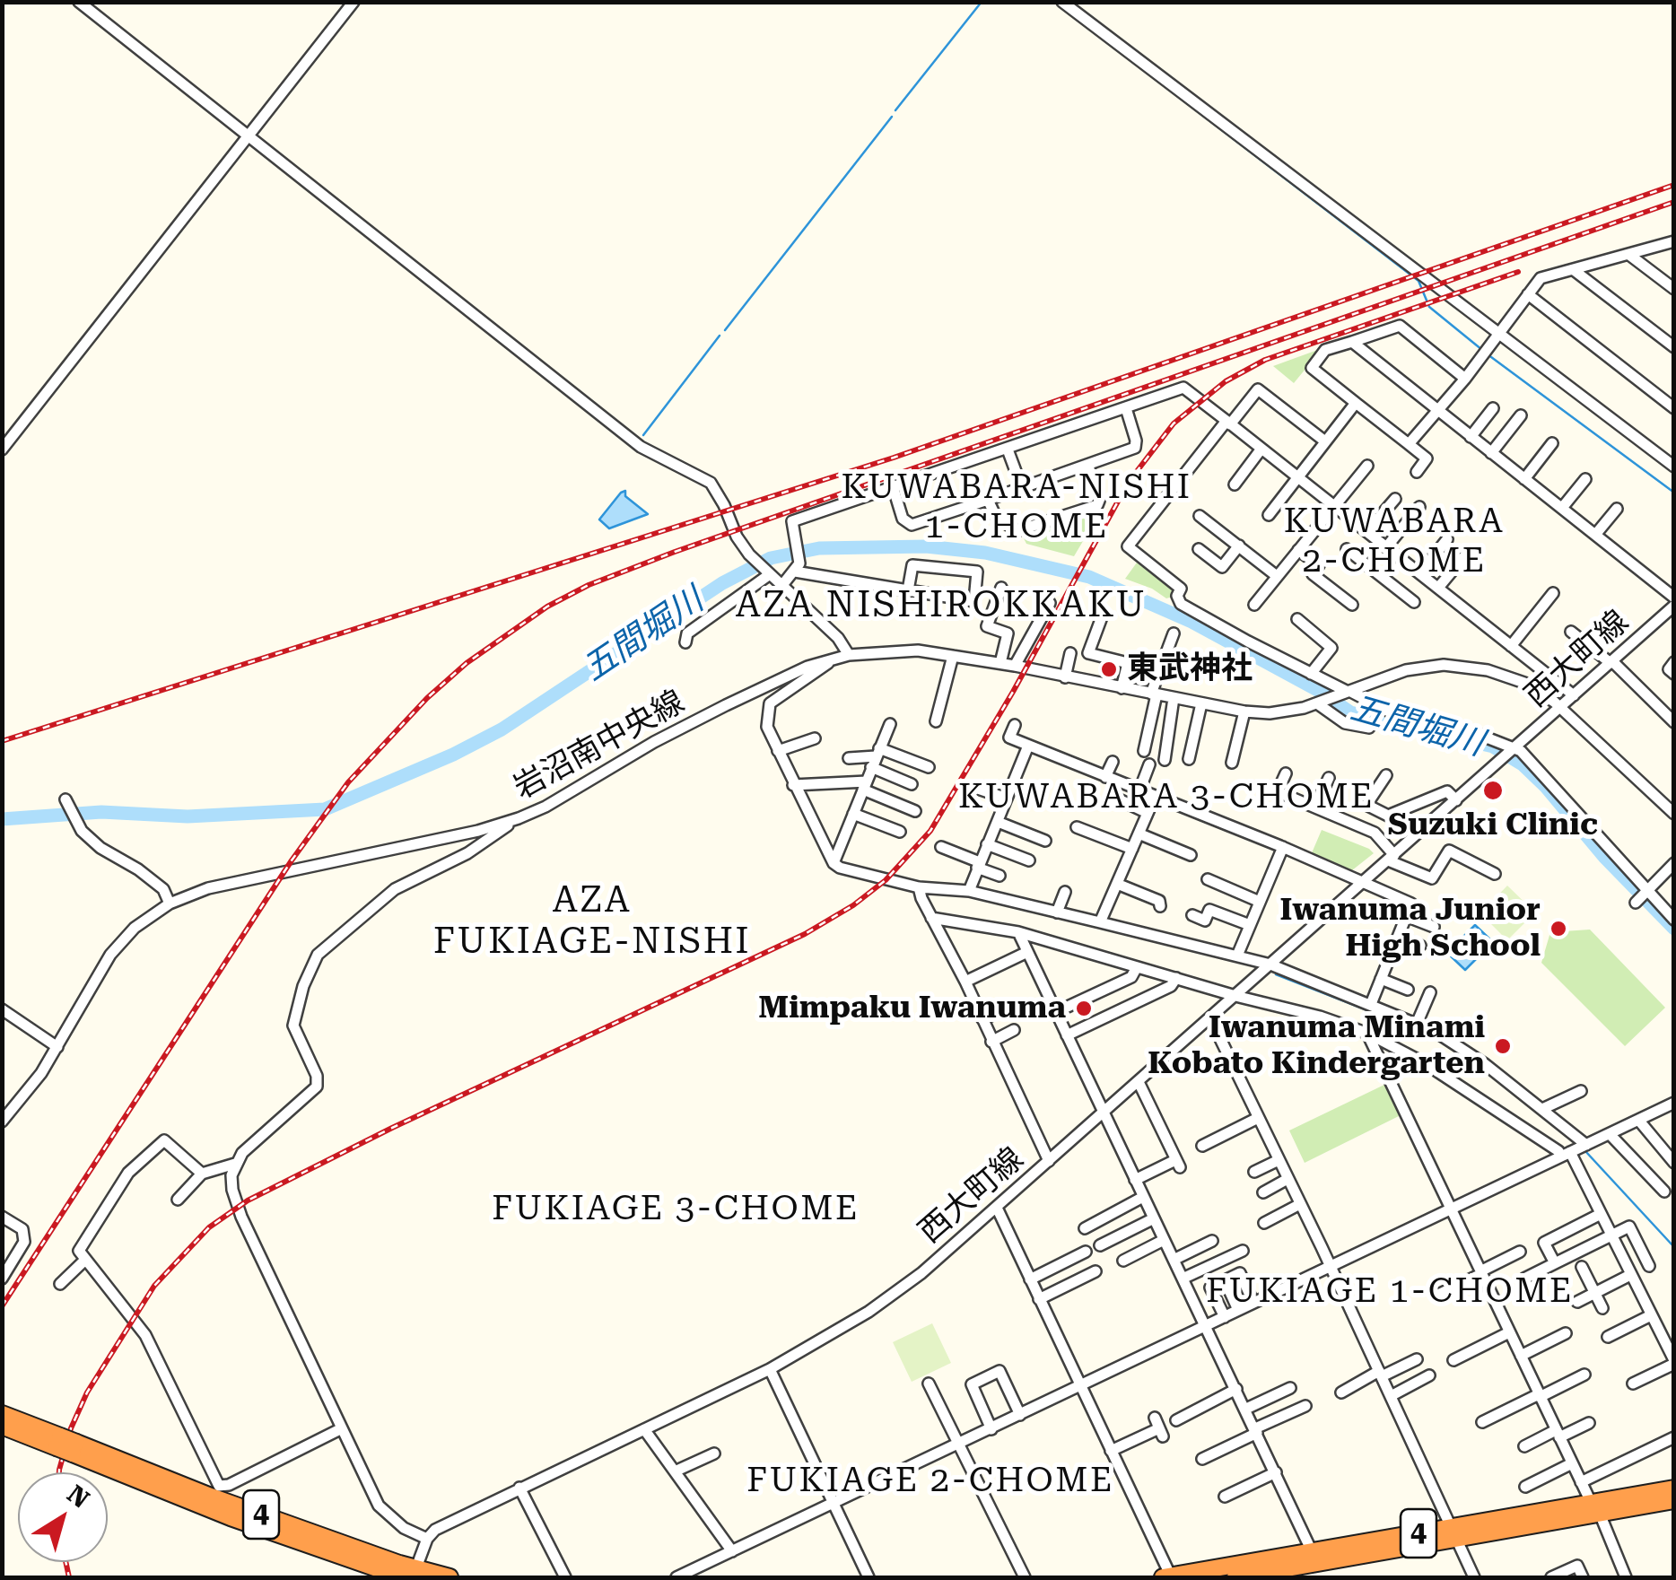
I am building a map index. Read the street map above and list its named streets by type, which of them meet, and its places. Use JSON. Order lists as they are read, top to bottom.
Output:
{
  "streets": {
    "highway": ["4"],
    "street": ["西大町線", "岩沼南中央線"]
  },
  "districts": [
    "KUWABARA-NISHI 1-CHOME",
    "KUWABARA 2-CHOME",
    "AZA NISHIROKKAKU",
    "KUWABARA 3-CHOME",
    "AZA FUKIAGE-NISHI",
    "FUKIAGE 3-CHOME",
    "FUKIAGE 1-CHOME",
    "FUKIAGE 2-CHOME"
  ],
  "water": ["五間堀川"],
  "places": [
    "東武神社",
    "Suzuki Clinic",
    "Iwanuma Junior High School",
    "Mimpaku Iwanuma",
    "Iwanuma Minami Kobato Kindergarten"
  ],
  "north": "top right"
}
